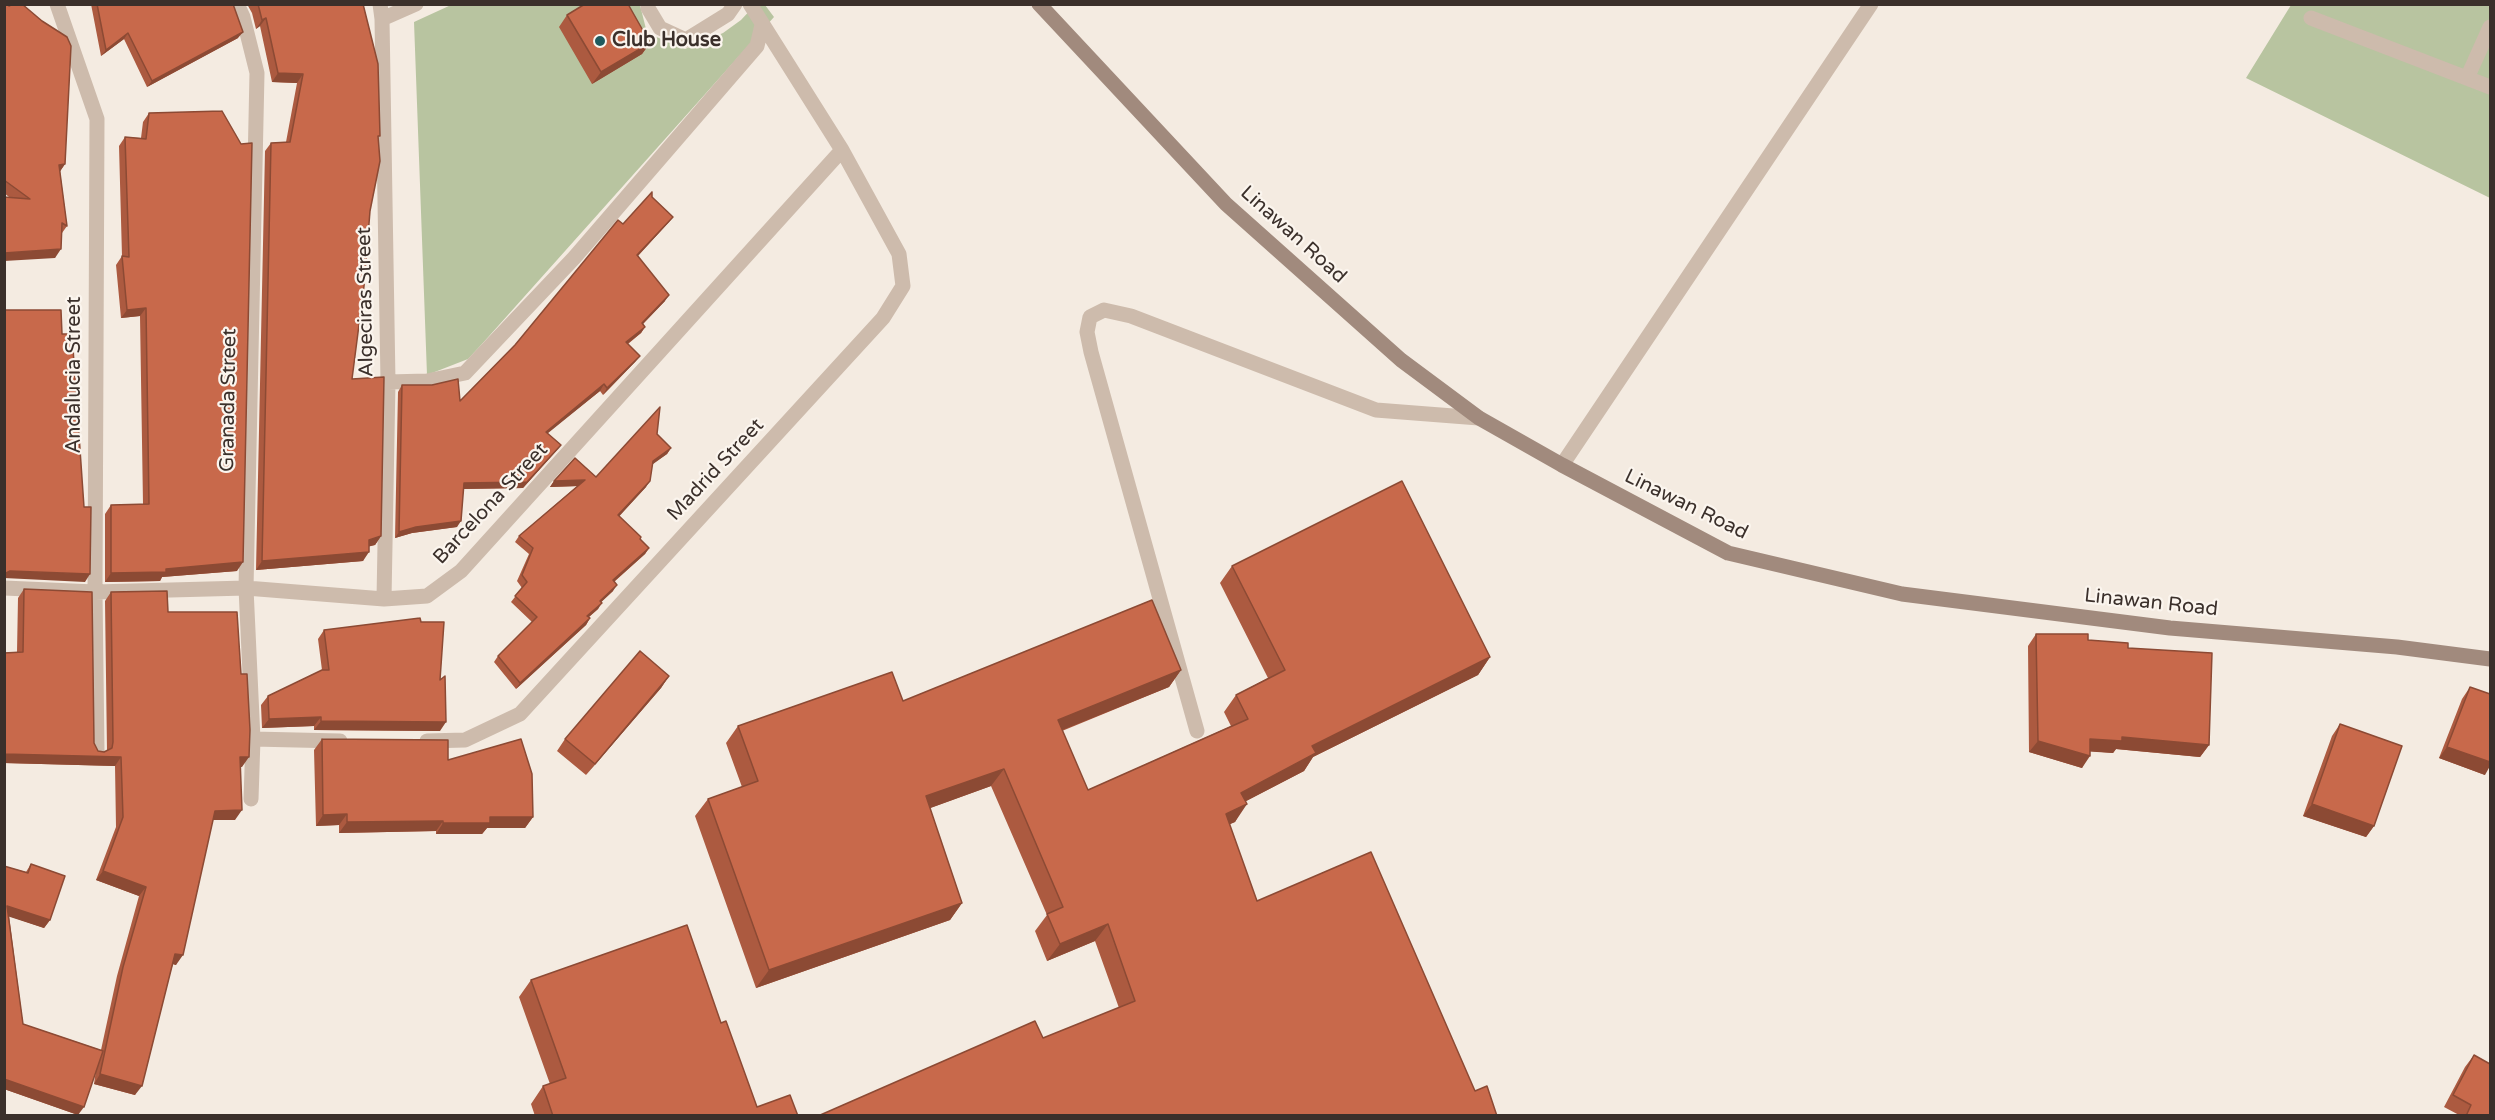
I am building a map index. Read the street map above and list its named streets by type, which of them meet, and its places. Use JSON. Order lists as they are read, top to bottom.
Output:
{
  "streets": {
    "street": [
      "Linawan Road",
      "Algeciras Street",
      "Andalucia Street",
      "Granada Street",
      "Madrid Street",
      "Barcelona Street"
    ]
  },
  "crossings": [
    ["Algeciras Street", "Barcelona Street"],
    ["Andalucia Street", "Barcelona Street"],
    ["Granada Street", "Barcelona Street"],
    ["Madrid Street", "Barcelona Street"]
  ],
  "places": ["Club House"]
}
